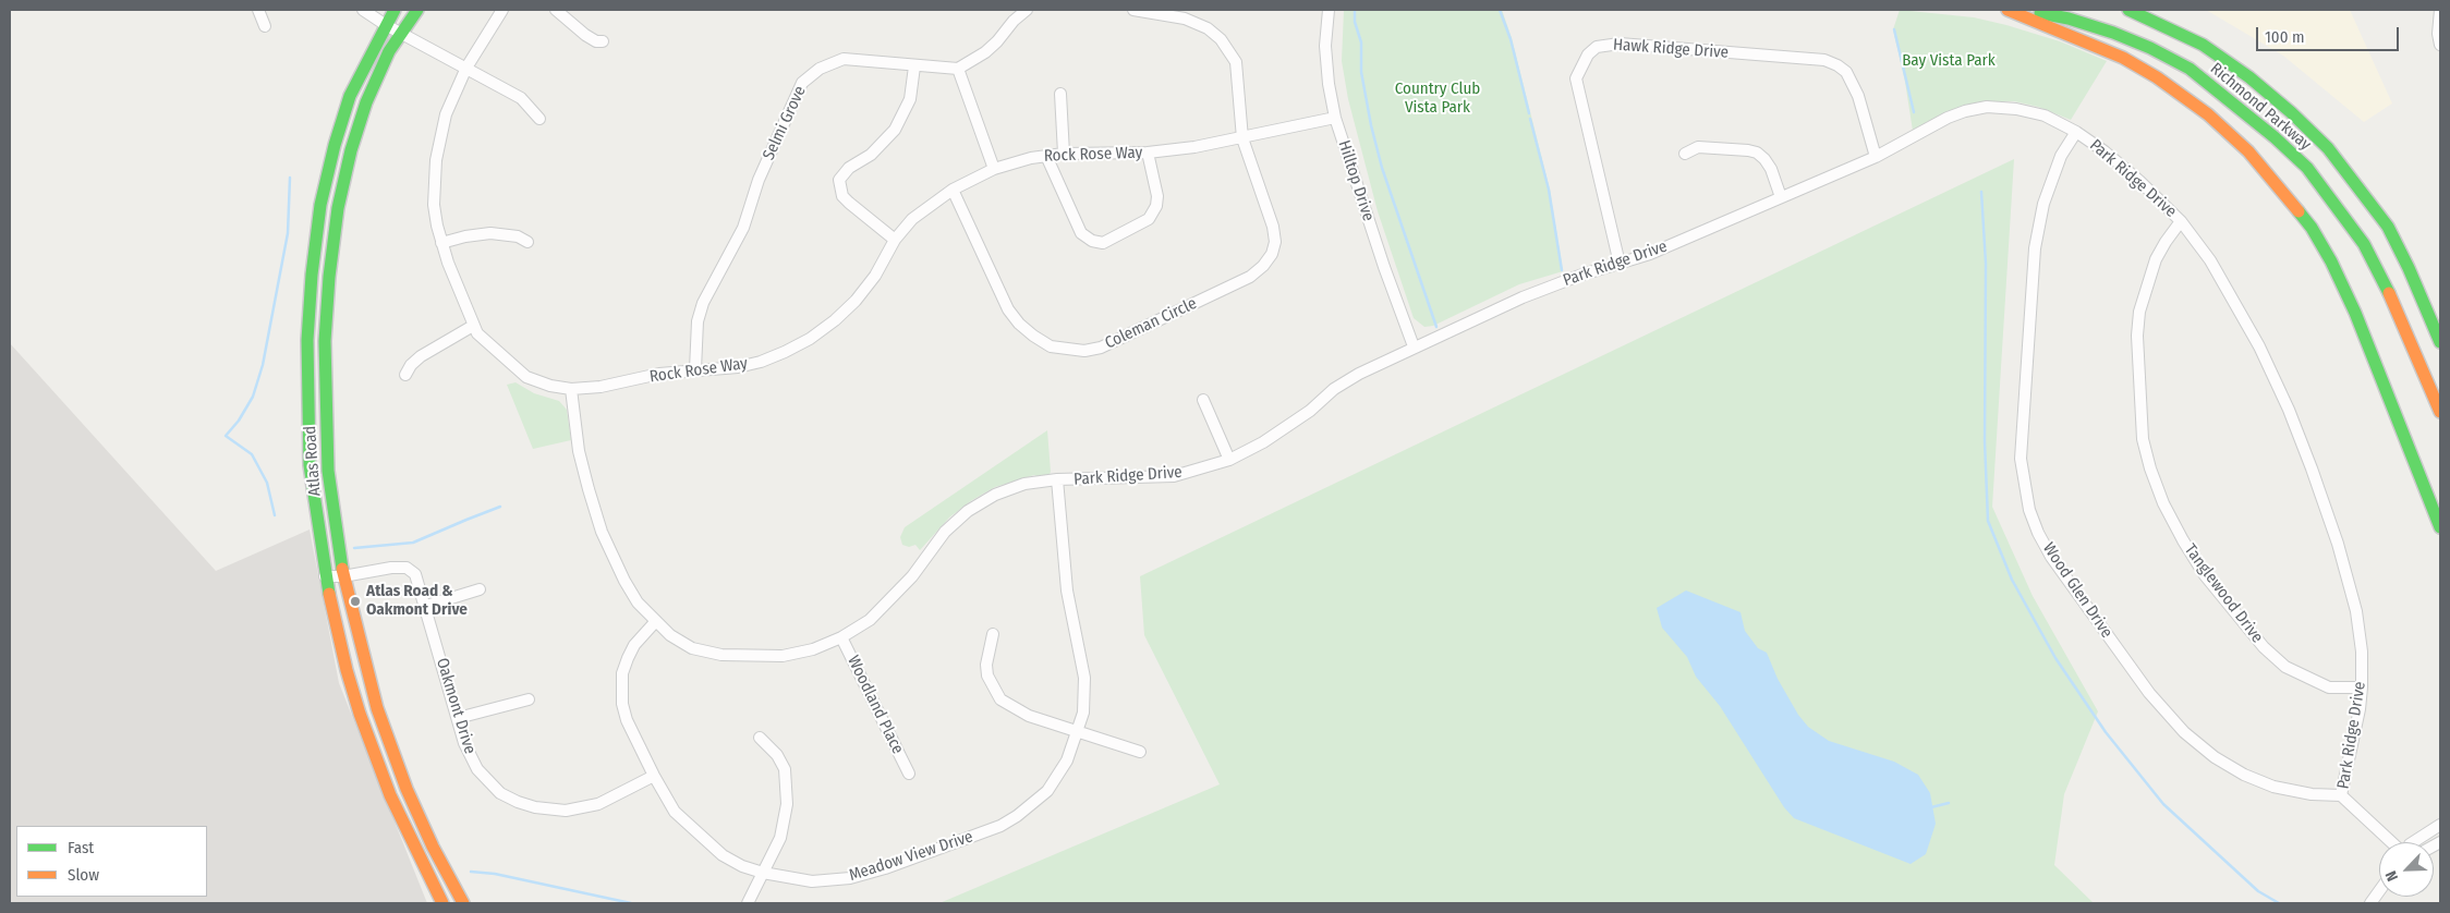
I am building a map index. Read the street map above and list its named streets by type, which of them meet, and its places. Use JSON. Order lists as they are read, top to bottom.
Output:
{
  "streets": {
    "main road": ["Richmond Parkway", "Atlas Road"],
    "street": [
      "Hawk Ridge Drive",
      "Selmi Grove",
      "Rock Rose Way",
      "Park Ridge Drive",
      "Hilltop Drive",
      "Coleman Circle",
      "Wood Glen Drive",
      "Tanglewood Drive",
      "Woodland Place",
      "Oakmont Drive",
      "Meadow View Drive"
    ]
  },
  "crossings": [
    ["Hawk Ridge Drive", "Park Ridge Drive"],
    ["Selmi Grove", "Rock Rose Way"],
    ["Rock Rose Way", "Park Ridge Drive"],
    ["Rock Rose Way", "Hilltop Drive"],
    ["Rock Rose Way", "Coleman Circle"],
    ["Park Ridge Drive", "Hilltop Drive"],
    ["Park Ridge Drive", "Wood Glen Drive"],
    ["Park Ridge Drive", "Tanglewood Drive"],
    ["Park Ridge Drive", "Woodland Place"],
    ["Park Ridge Drive", "Meadow View Drive"],
    ["Atlas Road", "Oakmont Drive"],
    ["Oakmont Drive", "Meadow View Drive"]
  ],
  "parks": ["Bay Vista Park", "Country Club Vista Park"],
  "places": ["Atlas Road & Oakmont Drive"],
  "legend": ["Fast", "Slow"],
  "scale_bar": "100 m",
  "north": "bottom left"
}
